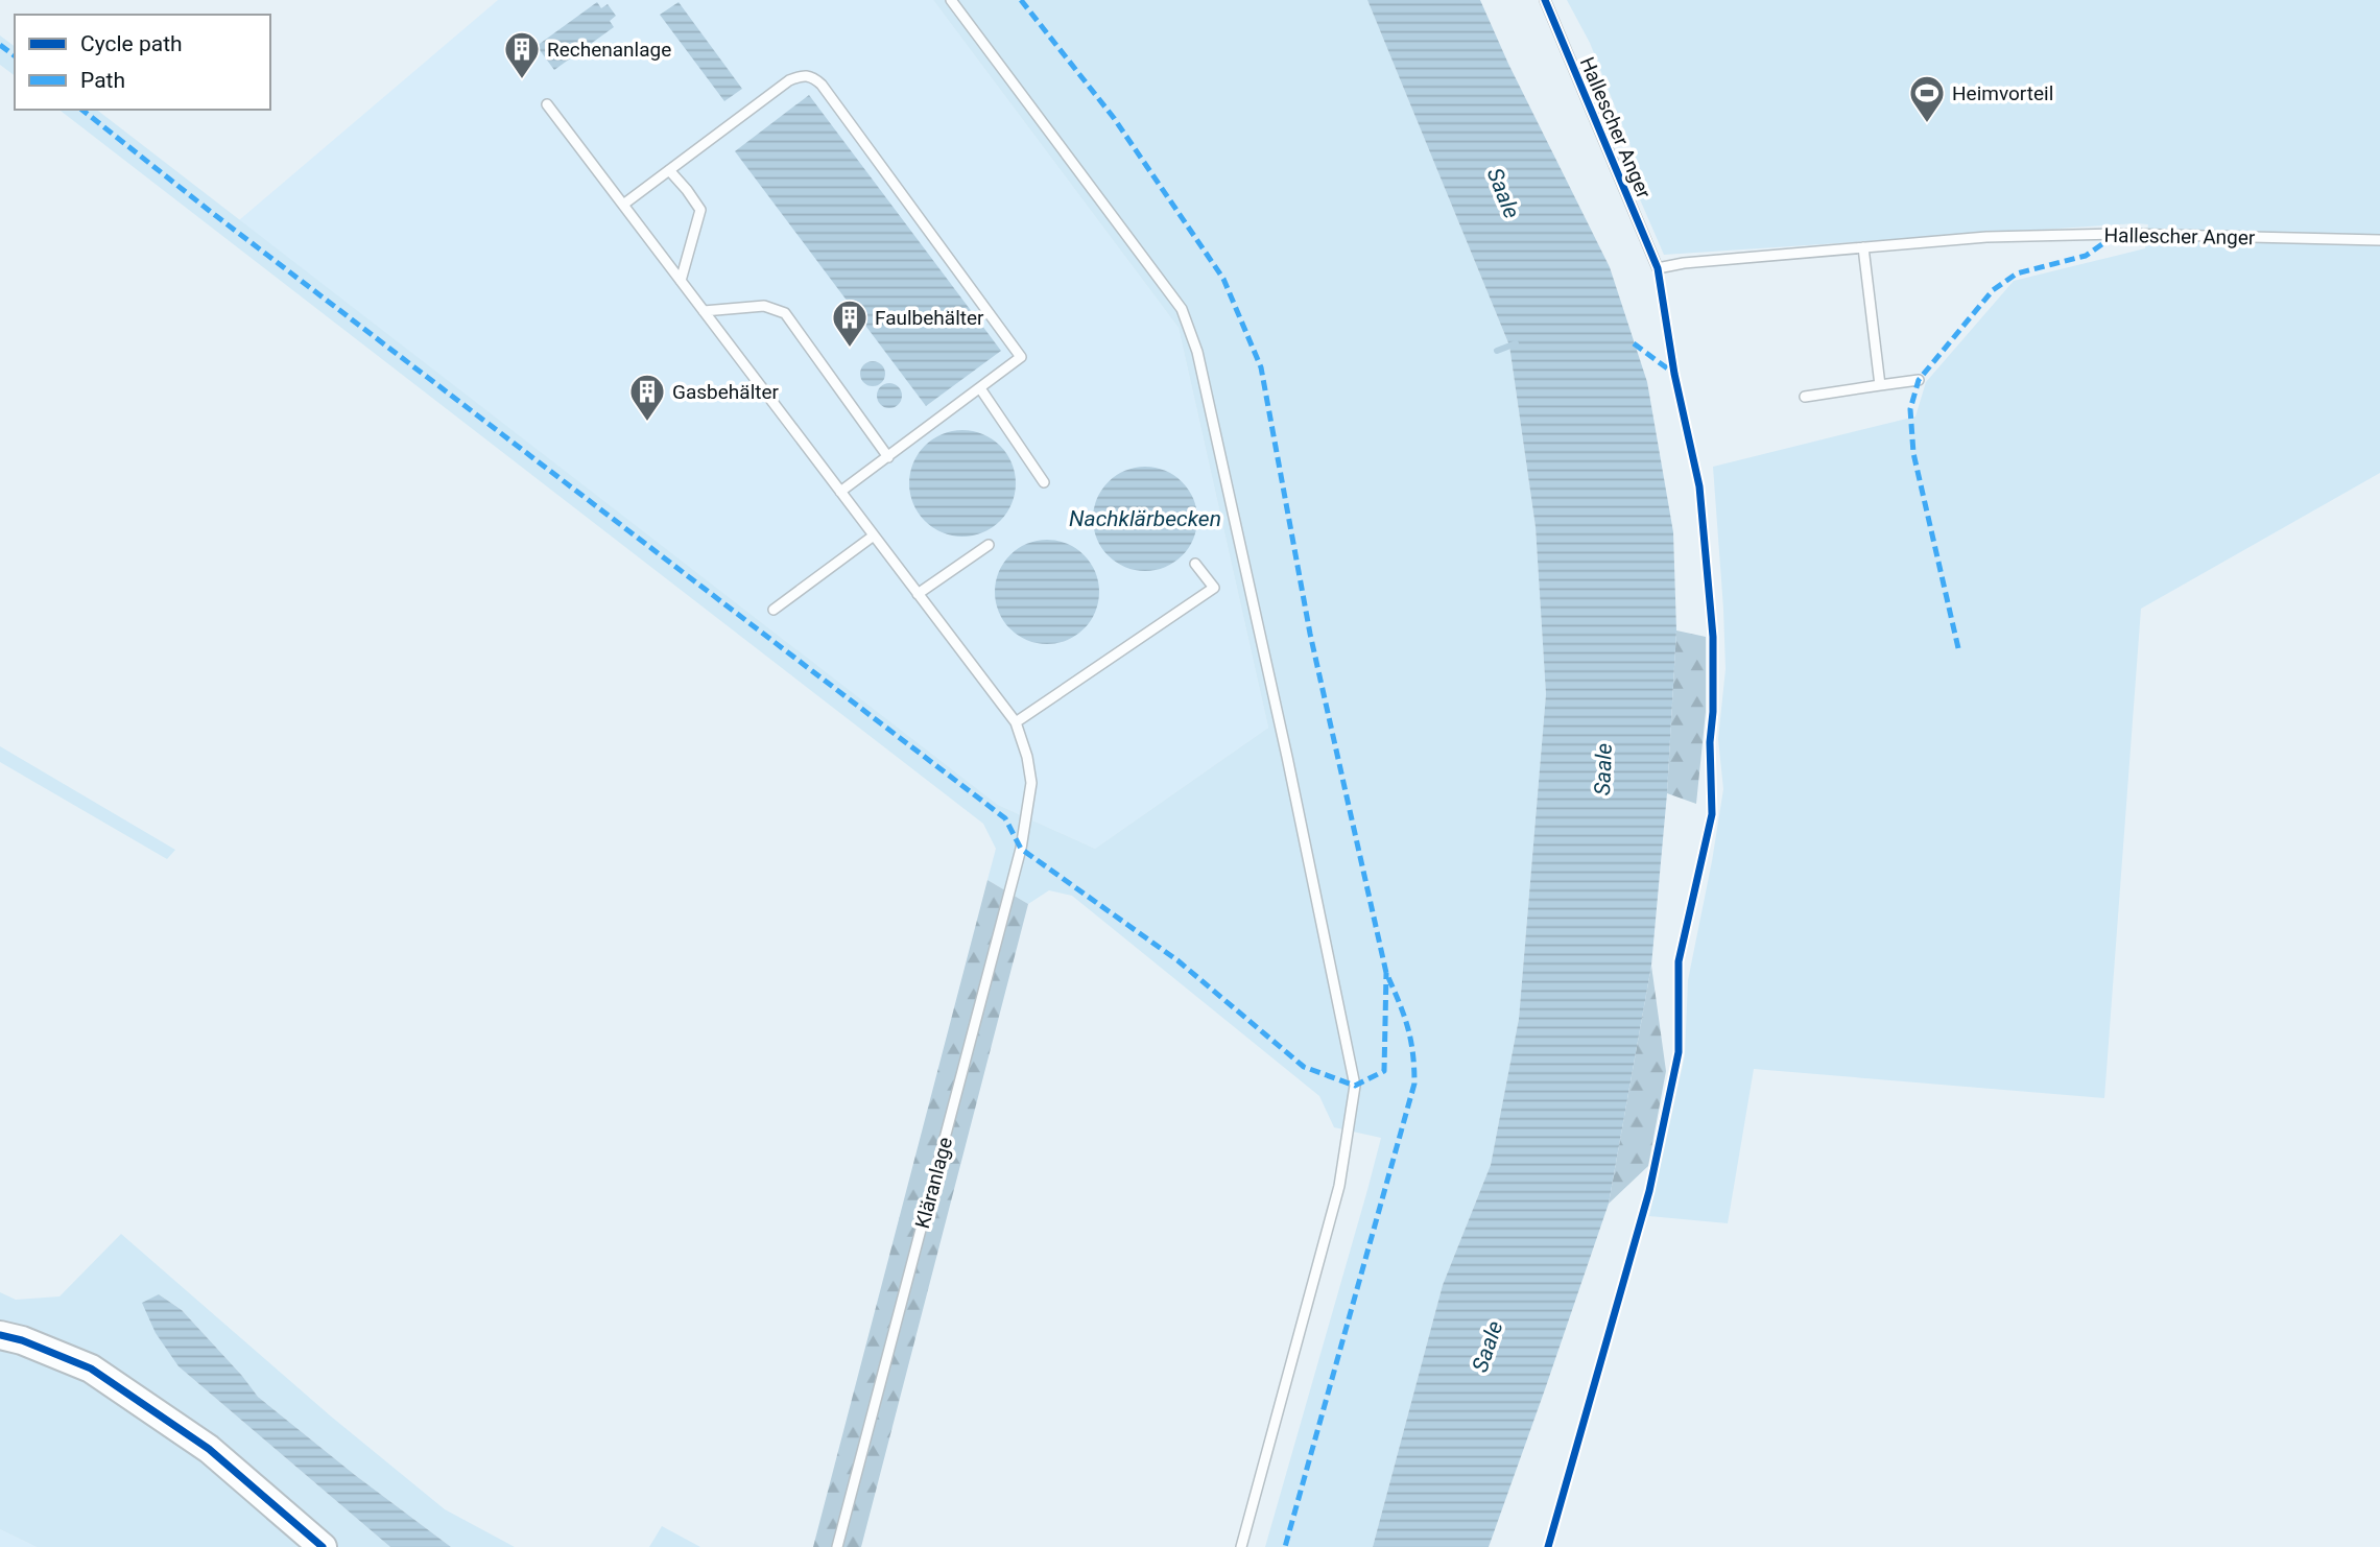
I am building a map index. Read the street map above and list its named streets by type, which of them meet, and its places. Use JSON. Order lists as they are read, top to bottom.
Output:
{
  "streets": {
    "lane": ["Hallescher Anger", "Kläranlage"]
  },
  "water": ["Saale", "Nachklärbecken"],
  "places": {
    "building": ["Rechenanlage", "Faulbehälter", "Gasbehälter"],
    "sports": ["Heimvorteil"]
  },
  "legend": ["Cycle path", "Path"]
}
